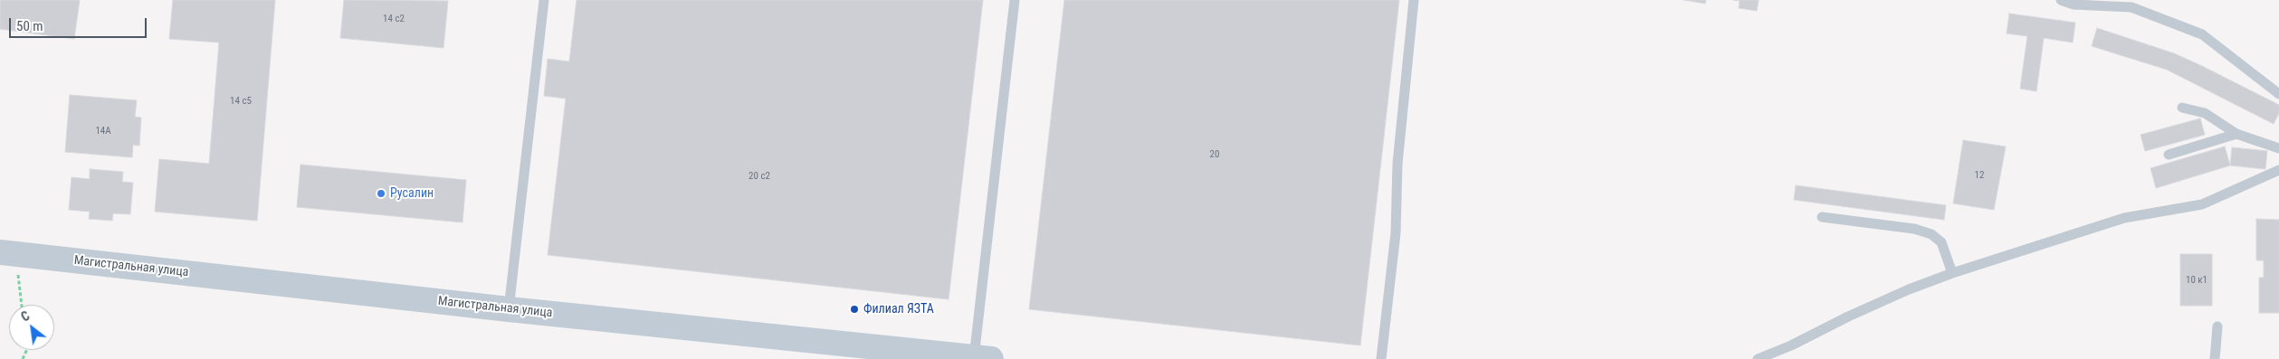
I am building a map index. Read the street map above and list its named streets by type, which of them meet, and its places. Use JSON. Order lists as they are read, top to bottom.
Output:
{
  "streets": {
    "main road": ["Магистральная улица"]
  },
  "places": ["Русалин", "Филиал ЯЗТА"],
  "house_numbers": [
    "14 с2",
    "14 с5",
    "14А",
    "20",
    "12",
    "20 с2",
    "10 к1"
  ],
  "scale_bar": "50 m",
  "north": "top left"
}
